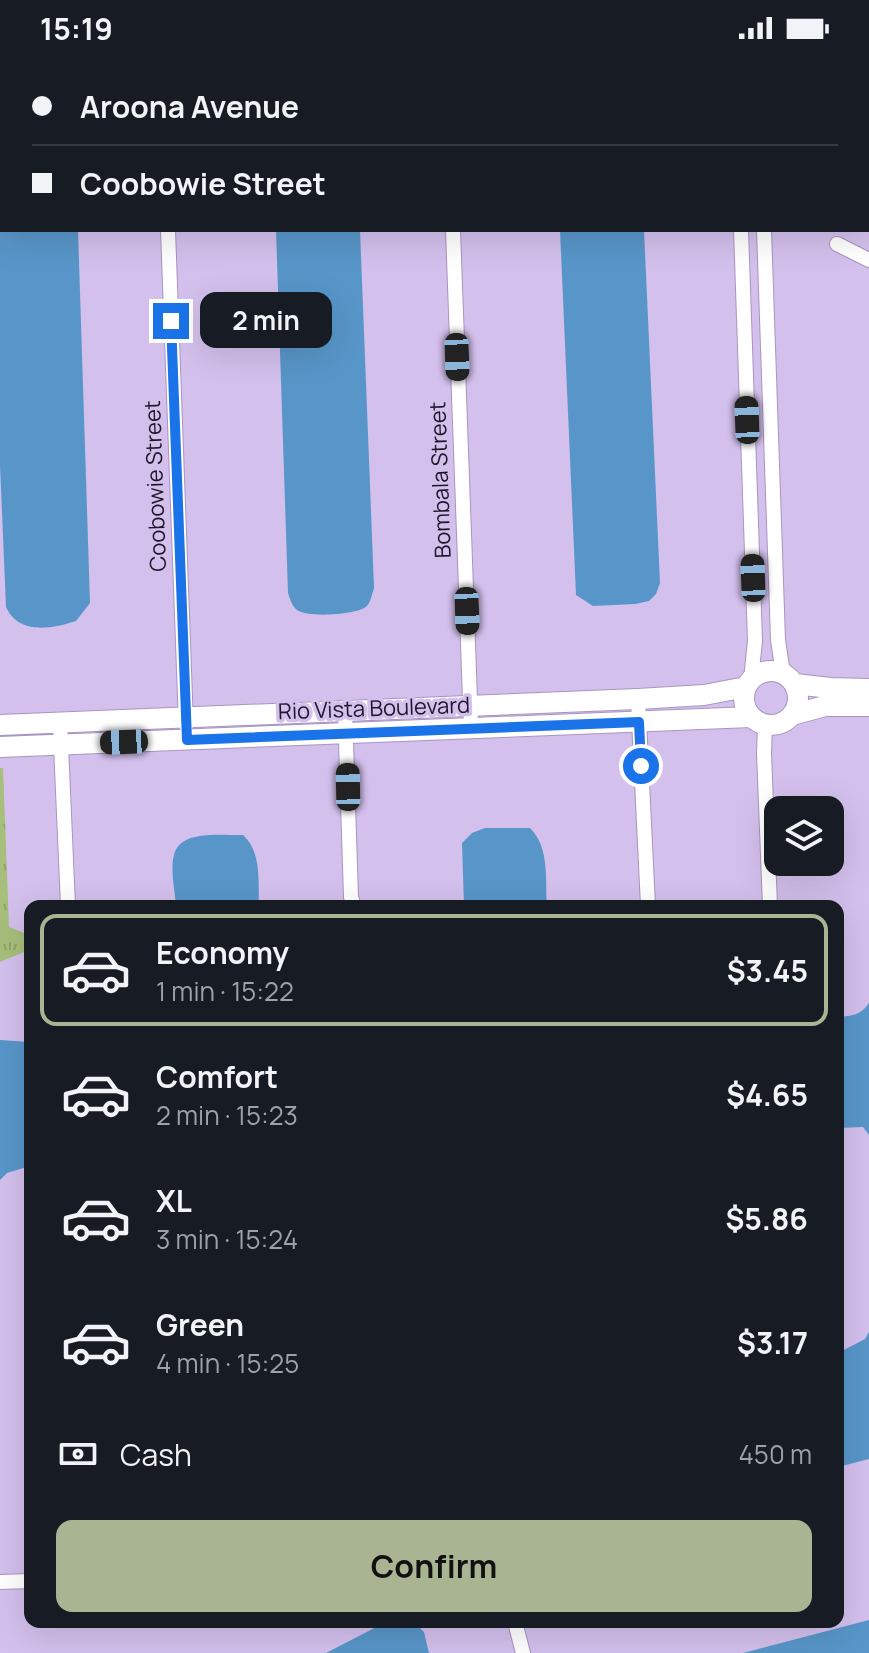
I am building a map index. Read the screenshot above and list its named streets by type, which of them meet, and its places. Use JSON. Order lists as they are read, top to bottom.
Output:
{
  "streets": {
    "street": ["Bombala Street", "Coobowie Street", "Rio Vista Boulevard"]
  },
  "crossings": [
    ["Bombala Street", "Rio Vista Boulevard"],
    ["Coobowie Street", "Rio Vista Boulevard"]
  ],
  "page": {
    "status": "15:19",
    "banner": ["Aroona Avenue", "Coobowie Street"],
    "bubble": "2 min",
    "list": [
      {
        "name": "Economy",
        "note": "1 min · 15:22",
        "value": "$3.45"
      },
      {
        "name": "Comfort",
        "note": "2 min · 15:23",
        "value": "$4.65"
      },
      {
        "name": "XL",
        "note": "3 min · 15:24",
        "value": "$5.86"
      },
      {
        "name": "Green",
        "note": "4 min · 15:25",
        "value": "$3.17"
      }
    ],
    "pay": ["Cash", "450 m"],
    "buttons": "Confirm"
  }
}
